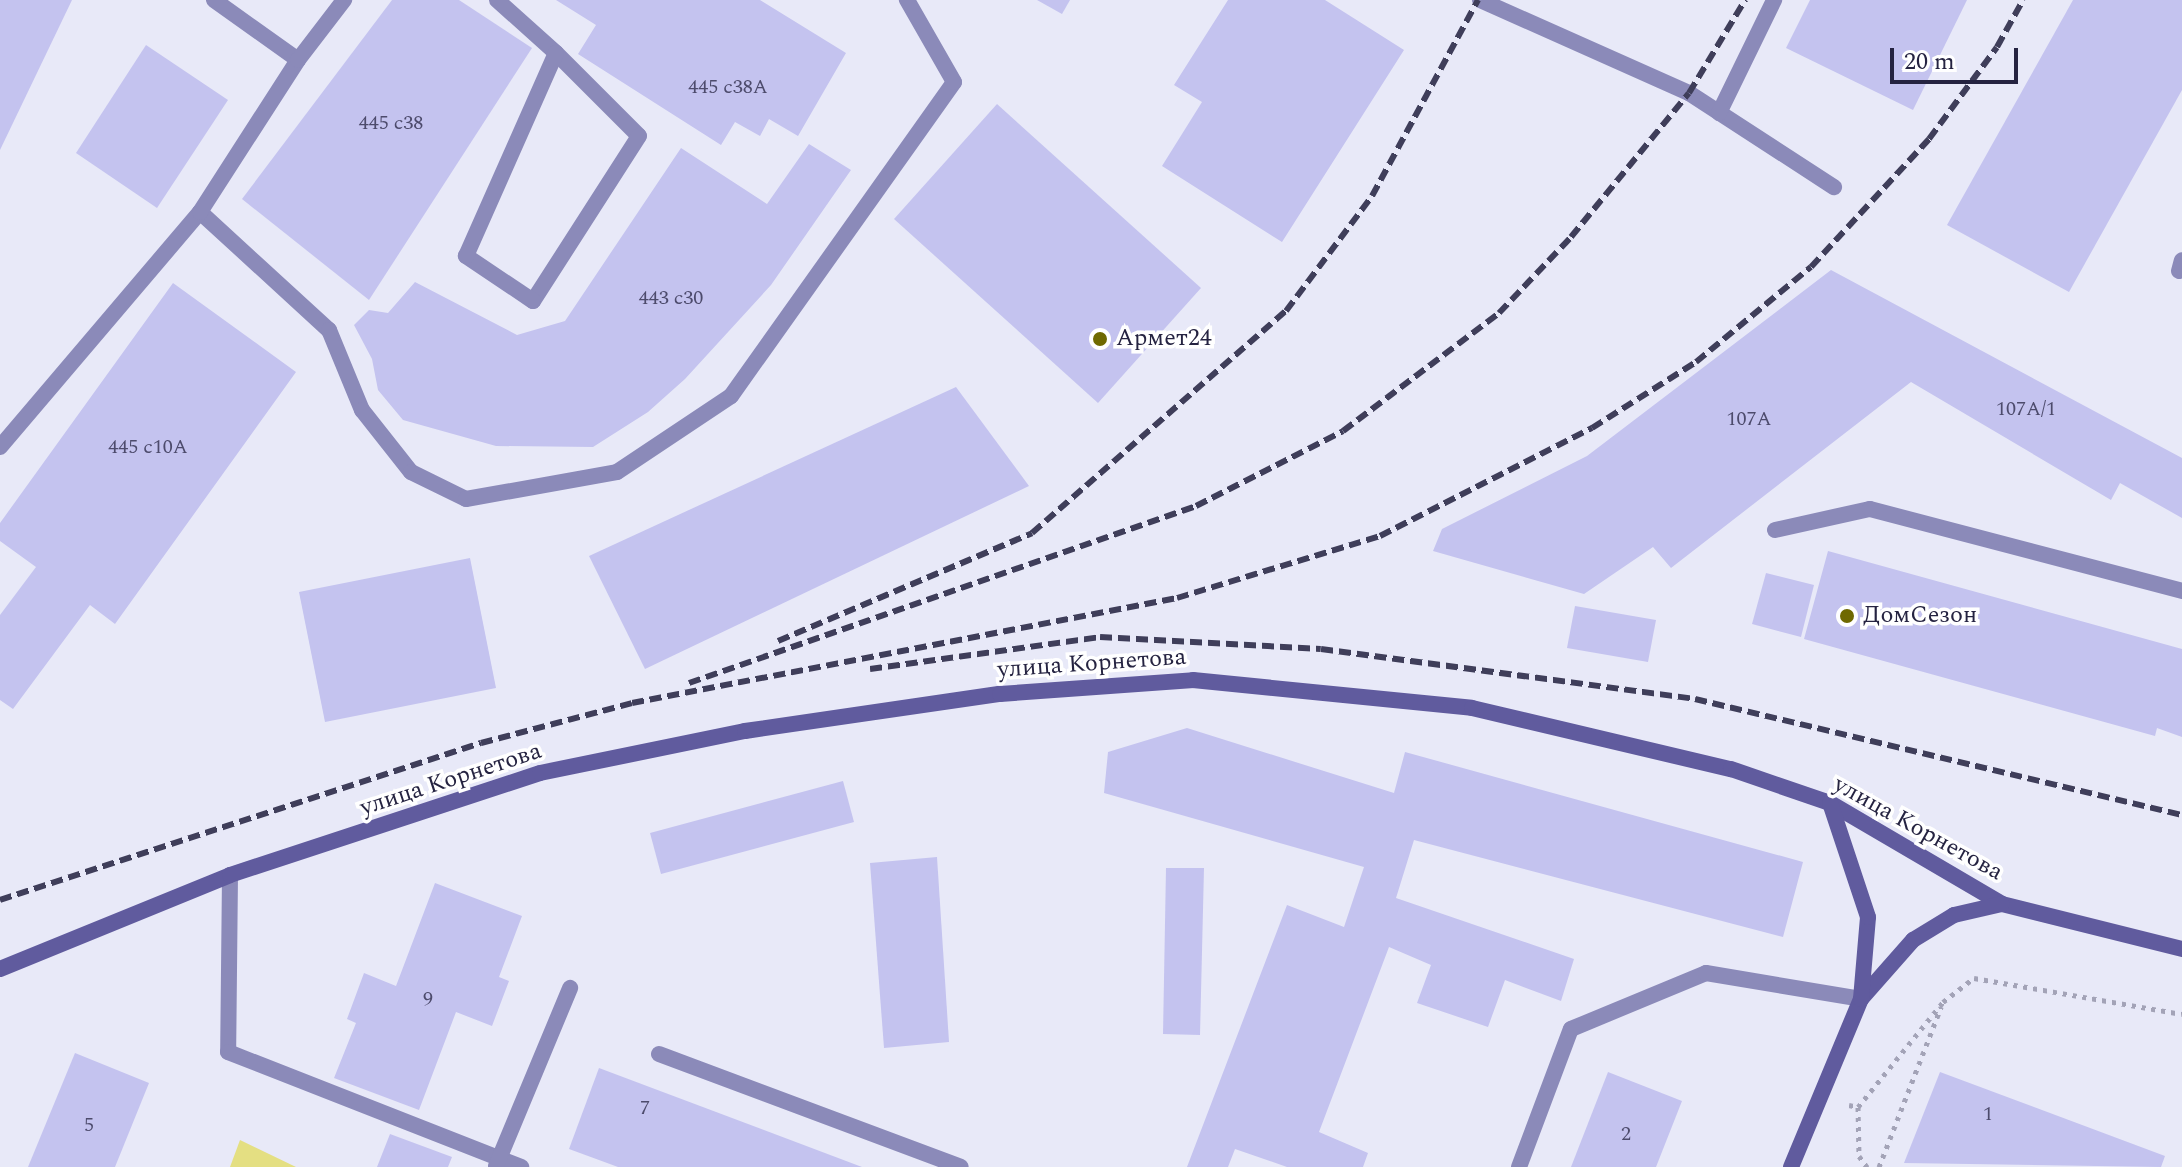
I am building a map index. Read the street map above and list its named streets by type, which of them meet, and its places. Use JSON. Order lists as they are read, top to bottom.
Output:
{
  "streets": {
    "main road": ["улица Корнетова"]
  },
  "places": ["Армет24", "ДомСезон"],
  "house_numbers": [
    "445 с38А",
    "445 с38",
    "443 с30",
    "107А/1",
    "107А",
    "445 с10А",
    "9",
    "7",
    "1",
    "5",
    "2"
  ],
  "scale_bar": "20 m"
}
